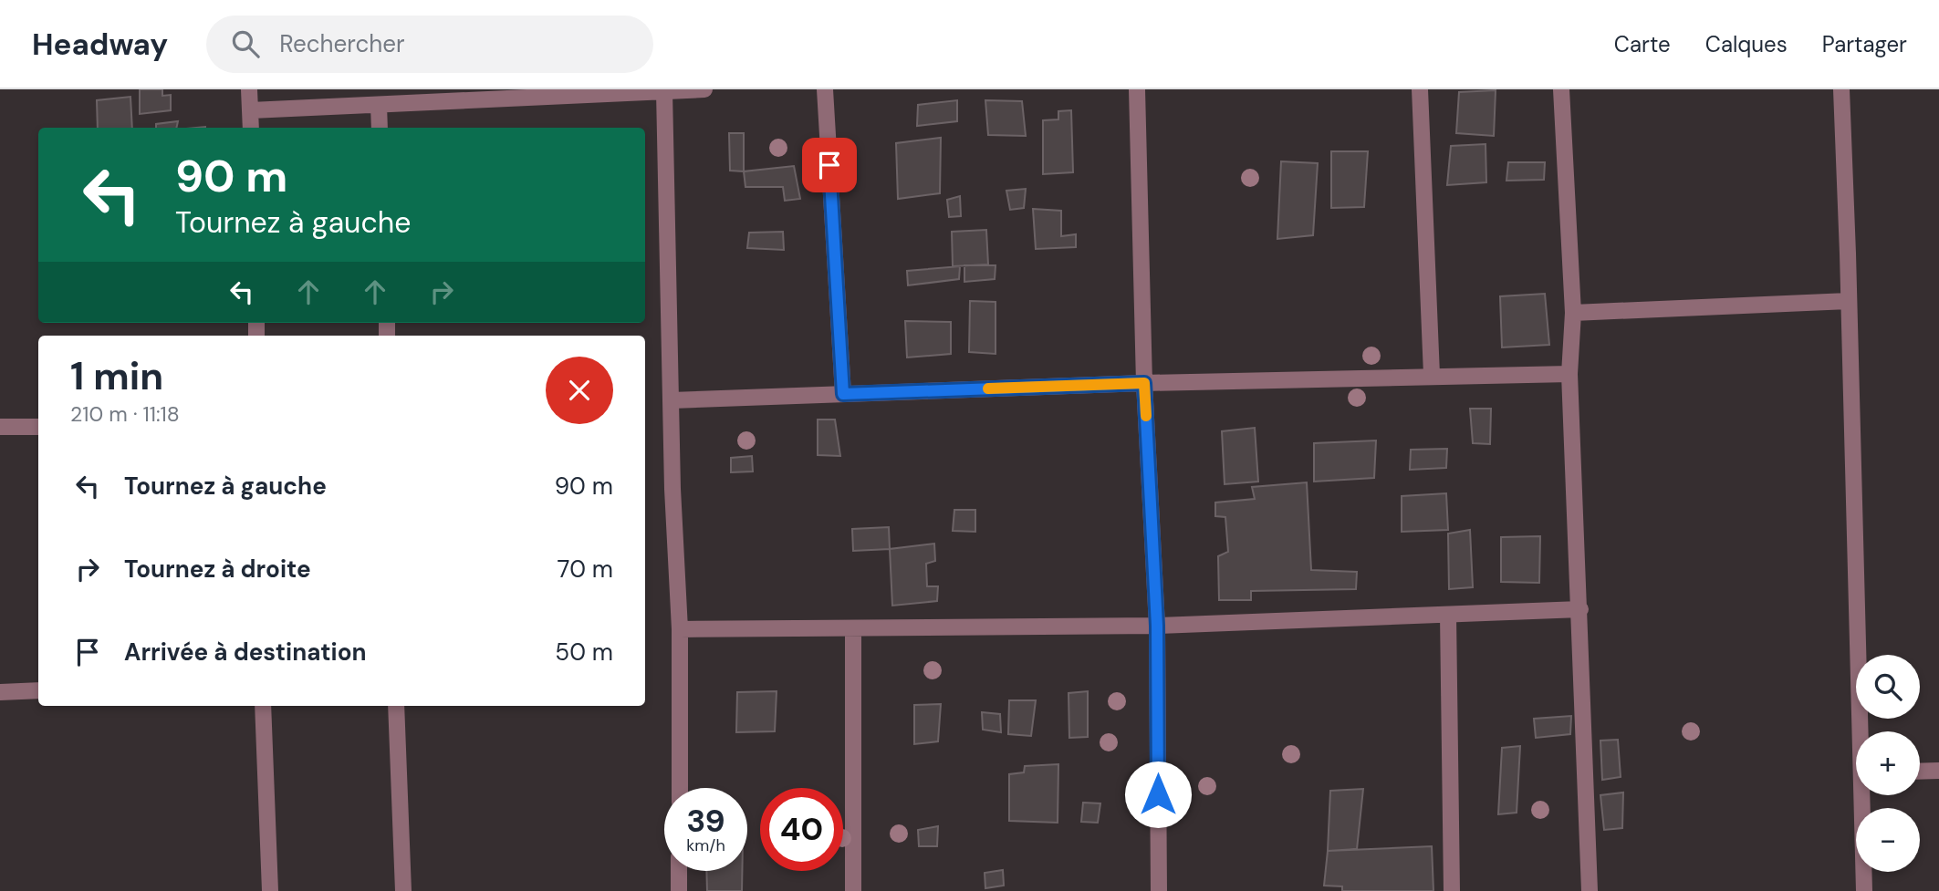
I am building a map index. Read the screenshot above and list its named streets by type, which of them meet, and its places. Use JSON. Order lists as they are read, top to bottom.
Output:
{
  "page": {
    "header": "Headway",
    "search": "Rechercher",
    "nav": ["Carte", "Calques", "Partager"],
    "turn": ["90 m", "Tournez à gauche"],
    "heading": ["1 min", "210 m · 11:18"],
    "list": [
      {
        "name": "Tournez à gauche",
        "value": "90 m"
      },
      {
        "name": "Tournez à droite",
        "value": "70 m"
      },
      {
        "name": "Arrivée à destination",
        "value": "50 m"
      }
    ],
    "map_buttons": ["+", "−"],
    "speed": "39 km/h",
    "limit": "40"
  }
}
